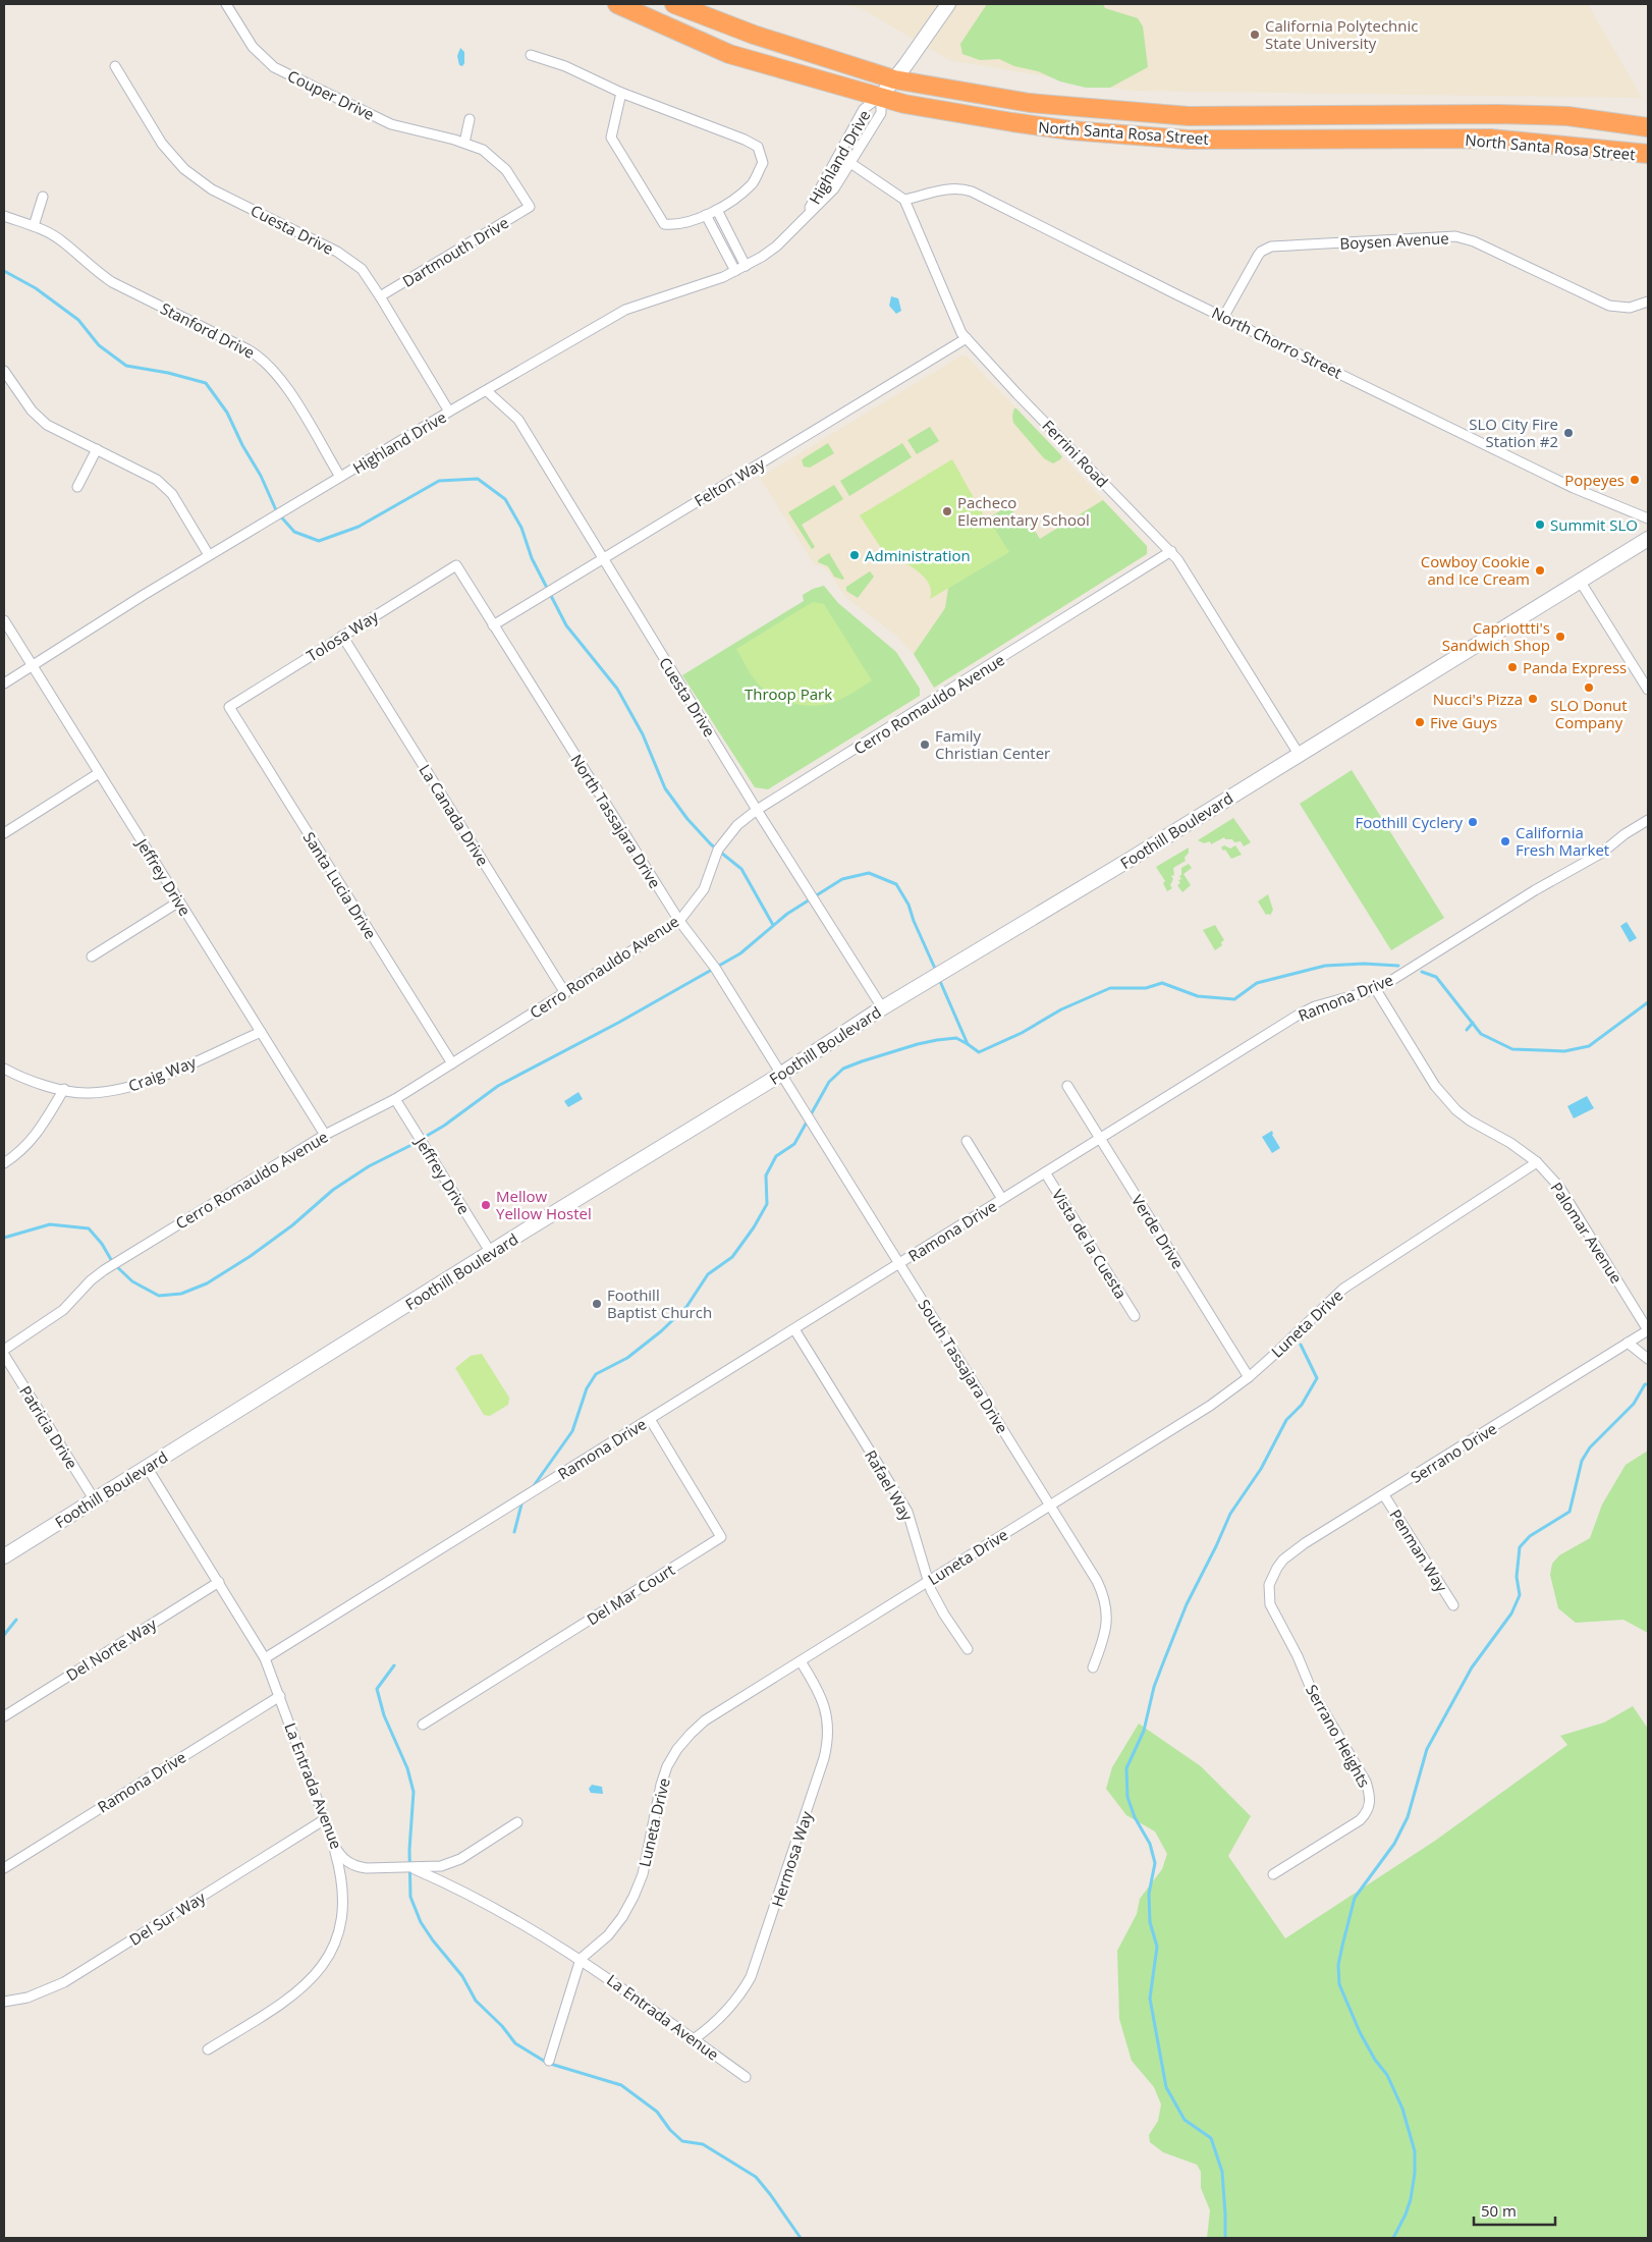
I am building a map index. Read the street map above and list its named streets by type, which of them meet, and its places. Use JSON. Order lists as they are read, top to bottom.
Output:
{
  "streets": {
    "highway": ["North Santa Rosa Street"],
    "street": [
      "Couper Drive",
      "Highland Drive",
      "Cuesta Drive",
      "Boysen Avenue",
      "Dartmouth Drive",
      "Stanford Drive",
      "North Chorro Street",
      "Ferrini Road",
      "Felton Way",
      "Tolosa Way",
      "Cerro Romauldo Avenue",
      "La Canada Drive",
      "North Tassajara Drive",
      "Foothill Boulevard",
      "Jeffrey Drive",
      "Santa Lucia Drive",
      "Ramona Drive",
      "Craig Way",
      "Verde Drive",
      "Palomar Avenue",
      "Vista de la Cuesta",
      "Luneta Drive",
      "South Tassajara Drive",
      "Patricia Drive",
      "Serrano Drive",
      "Rafael Way",
      "Penman Way",
      "Del Mar Court",
      "Del Norte Way",
      "Serrano Heights",
      "La Entrada Avenue",
      "Hermosa Way",
      "Del Sur Way"
    ]
  },
  "crossings": [
    ["Couper Drive", "Dartmouth Drive"],
    ["North Santa Rosa Street", "Highland Drive"],
    ["Highland Drive", "Cuesta Drive"],
    ["Highland Drive", "Stanford Drive"],
    ["Highland Drive", "Jeffrey Drive"],
    ["Cuesta Drive", "Dartmouth Drive"],
    ["Cuesta Drive", "Felton Way"],
    ["Cuesta Drive", "Cerro Romauldo Avenue"],
    ["Cuesta Drive", "Foothill Boulevard"],
    ["Boysen Avenue", "North Chorro Street"],
    ["North Chorro Street", "Ferrini Road"],
    ["Ferrini Road", "Felton Way"],
    ["Ferrini Road", "Cerro Romauldo Avenue"],
    ["Ferrini Road", "Foothill Boulevard"],
    ["Felton Way", "North Tassajara Drive"],
    ["Tolosa Way", "La Canada Drive"],
    ["Tolosa Way", "North Tassajara Drive"],
    ["Tolosa Way", "Santa Lucia Drive"],
    ["Cerro Romauldo Avenue", "La Canada Drive"],
    ["Cerro Romauldo Avenue", "North Tassajara Drive"],
    ["Cerro Romauldo Avenue", "Jeffrey Drive"],
    ["Cerro Romauldo Avenue", "Santa Lucia Drive"],
    ["North Tassajara Drive", "Foothill Boulevard"],
    ["North Tassajara Drive", "South Tassajara Drive"],
    ["Foothill Boulevard", "Jeffrey Drive"],
    ["Foothill Boulevard", "South Tassajara Drive"],
    ["Foothill Boulevard", "Patricia Drive"],
    ["Foothill Boulevard", "La Entrada Avenue"],
    ["Jeffrey Drive", "Craig Way"],
    ["Ramona Drive", "Verde Drive"],
    ["Ramona Drive", "Palomar Avenue"],
    ["Ramona Drive", "Vista de la Cuesta"],
    ["Ramona Drive", "South Tassajara Drive"],
    ["Ramona Drive", "Rafael Way"],
    ["Ramona Drive", "Del Mar Court"],
    ["Ramona Drive", "La Entrada Avenue"],
    ["Verde Drive", "Luneta Drive"],
    ["Palomar Avenue", "Luneta Drive"],
    ["Palomar Avenue", "Serrano Drive"],
    ["Luneta Drive", "South Tassajara Drive"],
    ["Luneta Drive", "Rafael Way"],
    ["Luneta Drive", "La Entrada Avenue"],
    ["Luneta Drive", "Hermosa Way"],
    ["Serrano Drive", "Penman Way"],
    ["Serrano Drive", "Serrano Heights"],
    ["Del Norte Way", "La Entrada Avenue"],
    ["La Entrada Avenue", "Hermosa Way"],
    ["La Entrada Avenue", "Del Sur Way"]
  ],
  "parks": ["Throop Park"],
  "places": [
    "California Polytechnic State University",
    "SLO City Fire Station #2",
    "Popeyes",
    "Pacheco Elementary School",
    "Summit SLO",
    "Administration",
    "Cowboy Cookie and Ice Cream",
    "Capriottti's Sandwich Shop",
    "Panda Express",
    "SLO Donut Company",
    "Nucci's Pizza",
    "Five Guys",
    "Family Christian Center",
    "Foothill Cyclery",
    "California Fresh Market",
    "Mellow Yellow Hostel",
    "Foothill Baptist Church"
  ],
  "scale_bar": "50 m"
}
